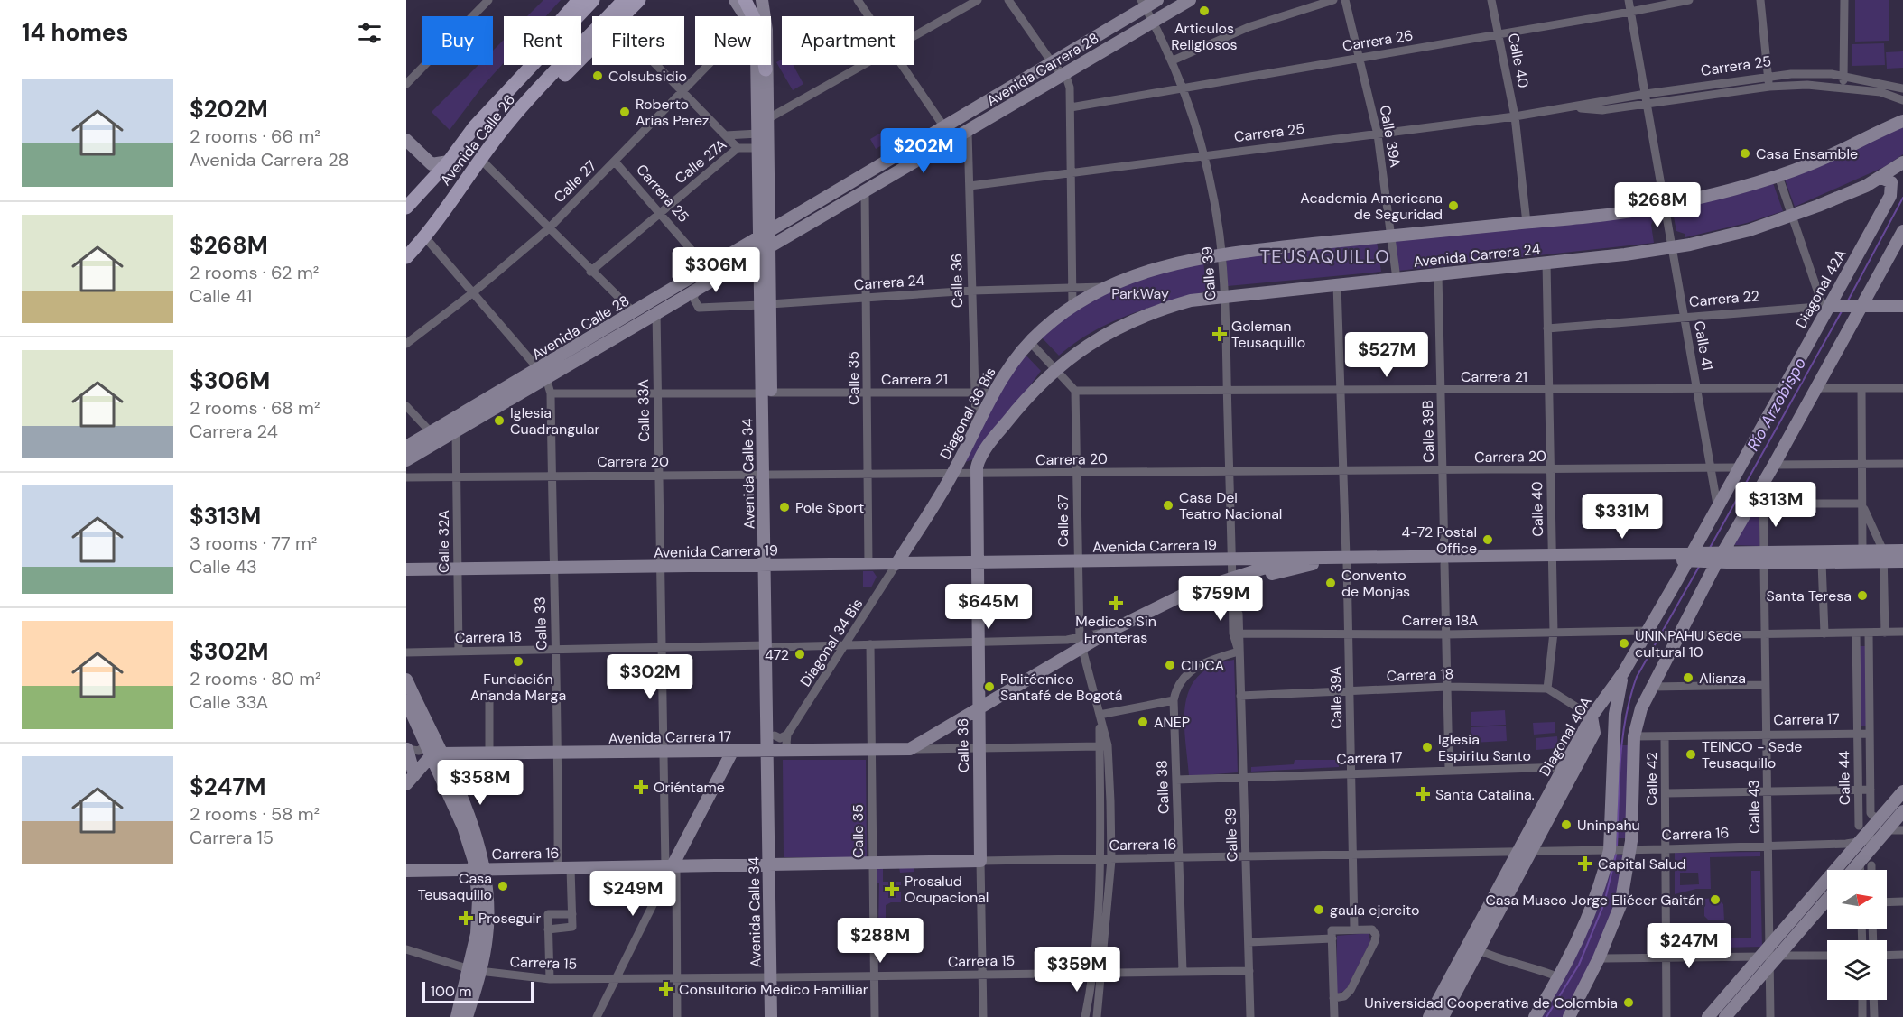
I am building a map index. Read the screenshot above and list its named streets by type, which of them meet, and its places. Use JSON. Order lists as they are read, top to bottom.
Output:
{
  "streets": {
    "main road": [
      "Avenida Carrera 28",
      "Avenida Calle 26",
      "Avenida Carrera 24",
      "Calle 36",
      "Diagonal 42A",
      "Carrera 22",
      "Avenida Calle 28",
      "Diagonal 36 Bis",
      "Avenida Calle 34",
      "Avenida Carrera 19",
      "Carrera 17",
      "Diagonal 40A",
      "Avenida Carrera 17",
      "Carrera 16"
    ],
    "street": [
      "Carrera 26",
      "Calle 40",
      "Carrera 25",
      "Calle 39A",
      "Calle 27A",
      "Calle 27",
      "Calle 39",
      "Carrera 24",
      "Calle 41",
      "Carrera 21",
      "Calle 35",
      "Calle 33A",
      "Calle 39B",
      "Carrera 20",
      "Calle 37",
      "Calle 32A",
      "Carrera 18A",
      "Calle 33",
      "Carrera 18",
      "Diagonal 34 Bis",
      "Calle 44",
      "Calle 42",
      "Calle 38",
      "Calle 43",
      "Carrera 15"
    ]
  },
  "crossings": [
    ["Carrera 26", "Calle 40"],
    ["Carrera 26", "Calle 39A"],
    ["Carrera 26", "Calle 39"],
    ["Carrera 26", "Calle 41"],
    ["Calle 40", "Carrera 25"],
    ["Calle 40", "Avenida Carrera 24"],
    ["Calle 40", "Carrera 22"],
    ["Calle 40", "Carrera 21"],
    ["Calle 40", "Carrera 20"],
    ["Calle 40", "Avenida Carrera 19"],
    ["Calle 40", "Carrera 18A"],
    ["Calle 40", "Carrera 18"],
    ["Carrera 25", "Calle 39A"],
    ["Carrera 25", "Calle 27A"],
    ["Carrera 25", "Calle 27"],
    ["Carrera 25", "Calle 39"],
    ["Carrera 25", "Calle 36"],
    ["Carrera 25", "Avenida Calle 28"],
    ["Carrera 25", "Calle 41"],
    ["Avenida Carrera 28", "Calle 39"],
    ["Avenida Carrera 28", "Calle 36"],
    ["Avenida Carrera 28", "Avenida Calle 28"],
    ["Avenida Carrera 28", "Calle 35"],
    ["Avenida Carrera 28", "Avenida Calle 34"],
    ["Calle 39A", "Avenida Carrera 24"],
    ["Calle 39A", "Carrera 21"],
    ["Calle 39A", "Carrera 20"],
    ["Calle 39A", "Avenida Carrera 19"],
    ["Calle 39A", "Carrera 18A"],
    ["Calle 39A", "Carrera 18"],
    ["Calle 39A", "Carrera 17"],
    ["Calle 39A", "Carrera 16"],
    ["Calle 27A", "Avenida Calle 34"],
    ["Avenida Carrera 24", "Calle 39"],
    ["Avenida Carrera 24", "Carrera 24"],
    ["Avenida Carrera 24", "Diagonal 42A"],
    ["Avenida Carrera 24", "Calle 41"],
    ["Avenida Carrera 24", "Diagonal 36 Bis"],
    ["Avenida Carrera 24", "Calle 39B"],
    ["Calle 39", "Carrera 21"],
    ["Calle 39", "Carrera 20"],
    ["Calle 39", "Avenida Carrera 19"],
    ["Calle 39", "Carrera 18A"],
    ["Calle 39", "Carrera 18"],
    ["Calle 39", "Carrera 17"],
    ["Calle 39", "Carrera 16"],
    ["Calle 39", "Carrera 15"],
    ["Calle 36", "Carrera 24"],
    ["Calle 36", "Carrera 21"],
    ["Calle 36", "Diagonal 36 Bis"],
    ["Calle 36", "Carrera 20"],
    ["Calle 36", "Avenida Carrera 19"],
    ["Calle 36", "Carrera 18"],
    ["Calle 36", "Carrera 16"],
    ["Calle 36", "Carrera 15"],
    ["Carrera 24", "Avenida Calle 28"],
    ["Carrera 24", "Calle 35"],
    ["Carrera 24", "Avenida Calle 34"],
    ["Diagonal 42A", "Carrera 22"],
    ["Diagonal 42A", "Calle 41"],
    ["Diagonal 42A", "Carrera 21"],
    ["Diagonal 42A", "Carrera 20"],
    ["Diagonal 42A", "Avenida Carrera 19"],
    ["Diagonal 42A", "Diagonal 40A"],
    ["Diagonal 42A", "Calle 43"],
    ["Carrera 22", "Calle 41"],
    ["Avenida Calle 28", "Calle 33A"],
    ["Avenida Calle 28", "Avenida Calle 34"],
    ["Avenida Calle 28", "Calle 32A"],
    ["Avenida Calle 28", "Calle 33"],
    ["Calle 41", "Carrera 21"],
    ["Calle 41", "Carrera 20"],
    ["Carrera 21", "Calle 35"],
    ["Carrera 21", "Calle 33A"],
    ["Carrera 21", "Diagonal 36 Bis"],
    ["Carrera 21", "Calle 39B"],
    ["Carrera 21", "Avenida Calle 34"],
    ["Carrera 21", "Calle 37"],
    ["Carrera 21", "Calle 33"],
    ["Calle 35", "Carrera 20"],
    ["Calle 35", "Avenida Carrera 19"],
    ["Calle 35", "Carrera 18"],
    ["Calle 35", "Avenida Carrera 17"],
    ["Calle 35", "Carrera 16"],
    ["Calle 35", "Carrera 15"],
    ["Calle 33A", "Carrera 20"],
    ["Calle 33A", "Avenida Carrera 19"],
    ["Calle 33A", "Carrera 18"],
    ["Calle 33A", "Avenida Carrera 17"],
    ["Calle 33A", "Carrera 16"],
    ["Calle 33A", "Carrera 15"],
    ["Diagonal 36 Bis", "Carrera 20"],
    ["Diagonal 36 Bis", "Avenida Carrera 19"],
    ["Diagonal 36 Bis", "Diagonal 34 Bis"],
    ["Calle 39B", "Carrera 20"],
    ["Calle 39B", "Avenida Carrera 19"],
    ["Calle 39B", "Carrera 18A"],
    ["Calle 39B", "Carrera 18"],
    ["Calle 39B", "Carrera 17"],
    ["Carrera 20", "Avenida Calle 34"],
    ["Carrera 20", "Calle 37"],
    ["Carrera 20", "Calle 32A"],
    ["Carrera 20", "Calle 33"],
    ["Avenida Calle 34", "Avenida Carrera 19"],
    ["Avenida Calle 34", "Carrera 18"],
    ["Avenida Calle 34", "Diagonal 34 Bis"],
    ["Avenida Calle 34", "Avenida Carrera 17"],
    ["Avenida Calle 34", "Carrera 16"],
    ["Avenida Calle 34", "Carrera 15"],
    ["Calle 37", "Avenida Carrera 19"],
    ["Calle 37", "Carrera 18"],
    ["Calle 37", "Carrera 16"],
    ["Calle 37", "Carrera 15"],
    ["Calle 32A", "Avenida Carrera 19"],
    ["Calle 32A", "Carrera 18"],
    ["Avenida Carrera 19", "Calle 33"],
    ["Avenida Carrera 19", "Diagonal 34 Bis"],
    ["Avenida Carrera 19", "Diagonal 40A"],
    ["Avenida Carrera 19", "Calle 43"],
    ["Carrera 18A", "Diagonal 40A"],
    ["Calle 33", "Carrera 18"],
    ["Calle 33", "Avenida Carrera 17"],
    ["Calle 33", "Carrera 16"],
    ["Carrera 18", "Diagonal 34 Bis"],
    ["Carrera 17", "Diagonal 40A"],
    ["Carrera 17", "Calle 44"],
    ["Carrera 17", "Calle 42"],
    ["Carrera 17", "Calle 38"],
    ["Carrera 17", "Calle 43"],
    ["Diagonal 40A", "Carrera 16"],
    ["Calle 42", "Carrera 16"],
    ["Calle 38", "Carrera 16"],
    ["Calle 38", "Carrera 15"],
    ["Calle 43", "Carrera 16"]
  ],
  "districts": ["TEUSAQUILLO"],
  "water": ["Río Arzobispo"],
  "parks": ["ParkWay"],
  "places": {
    "other": [
      "Articulos Religiosos",
      "Colsubsidio",
      "Roberto Arias Perez",
      "Casa Ensamble",
      "Academia Americana de Seguridad",
      "Iglesia Cuadrangular",
      "Casa Del Teatro Nacional",
      "Pole Sport",
      "4-72 Postal Office",
      "Convento de Monjas",
      "Santa Teresa",
      "UNINPAHU Sede cultural 10",
      "472",
      "Fundación Ananda Marga",
      "CIDCA",
      "Alianza",
      "Politécnico Santafé de Bogotá",
      "ANEP",
      "Iglesia Espiritu Santo",
      "TEINCO - Sede Teusaquillo",
      "Uninpahu",
      "Casa Teusaquillo",
      "Casa Museo Jorge Eliécer Gaitán",
      "gaula ejercito",
      "Universidad Cooperativa de Colombia"
    ],
    "health": [
      "Goleman Teusaquillo",
      "Medicos Sin Fronteras",
      "Oriéntame",
      "Santa Catalina.",
      "Capital Salud",
      "Prosalud Ocupacional",
      "Proseguir",
      "Consultorio Medico Familliar"
    ]
  },
  "scale_bar": "100 m",
  "north": "right",
  "page": {
    "heading": "14 homes",
    "chip": [
      "Buy",
      "Rent",
      "Filters",
      "New",
      "Apartment"
    ],
    "list": [
      {
        "name": "$202M",
        "note": "2 rooms · 66 m² · Avenida Carrera 28"
      },
      {
        "name": "$268M",
        "note": "2 rooms · 62 m² · Calle 41"
      },
      {
        "name": "$306M",
        "note": "2 rooms · 68 m² · Carrera 24"
      },
      {
        "name": "$313M",
        "note": "3 rooms · 77 m² · Calle 43"
      },
      {
        "name": "$302M",
        "note": "2 rooms · 80 m² · Calle 33A"
      },
      {
        "name": "$247M",
        "note": "2 rooms · 58 m² · Carrera 15"
      }
    ],
    "price": [
      "$202M",
      "$268M",
      "$306M",
      "$527M",
      "$313M",
      "$331M",
      "$759M",
      "$645M",
      "$302M",
      "$358M",
      "$249M",
      "$288M",
      "$247M",
      "$359M"
    ],
    "scale": "100 m"
  }
}
